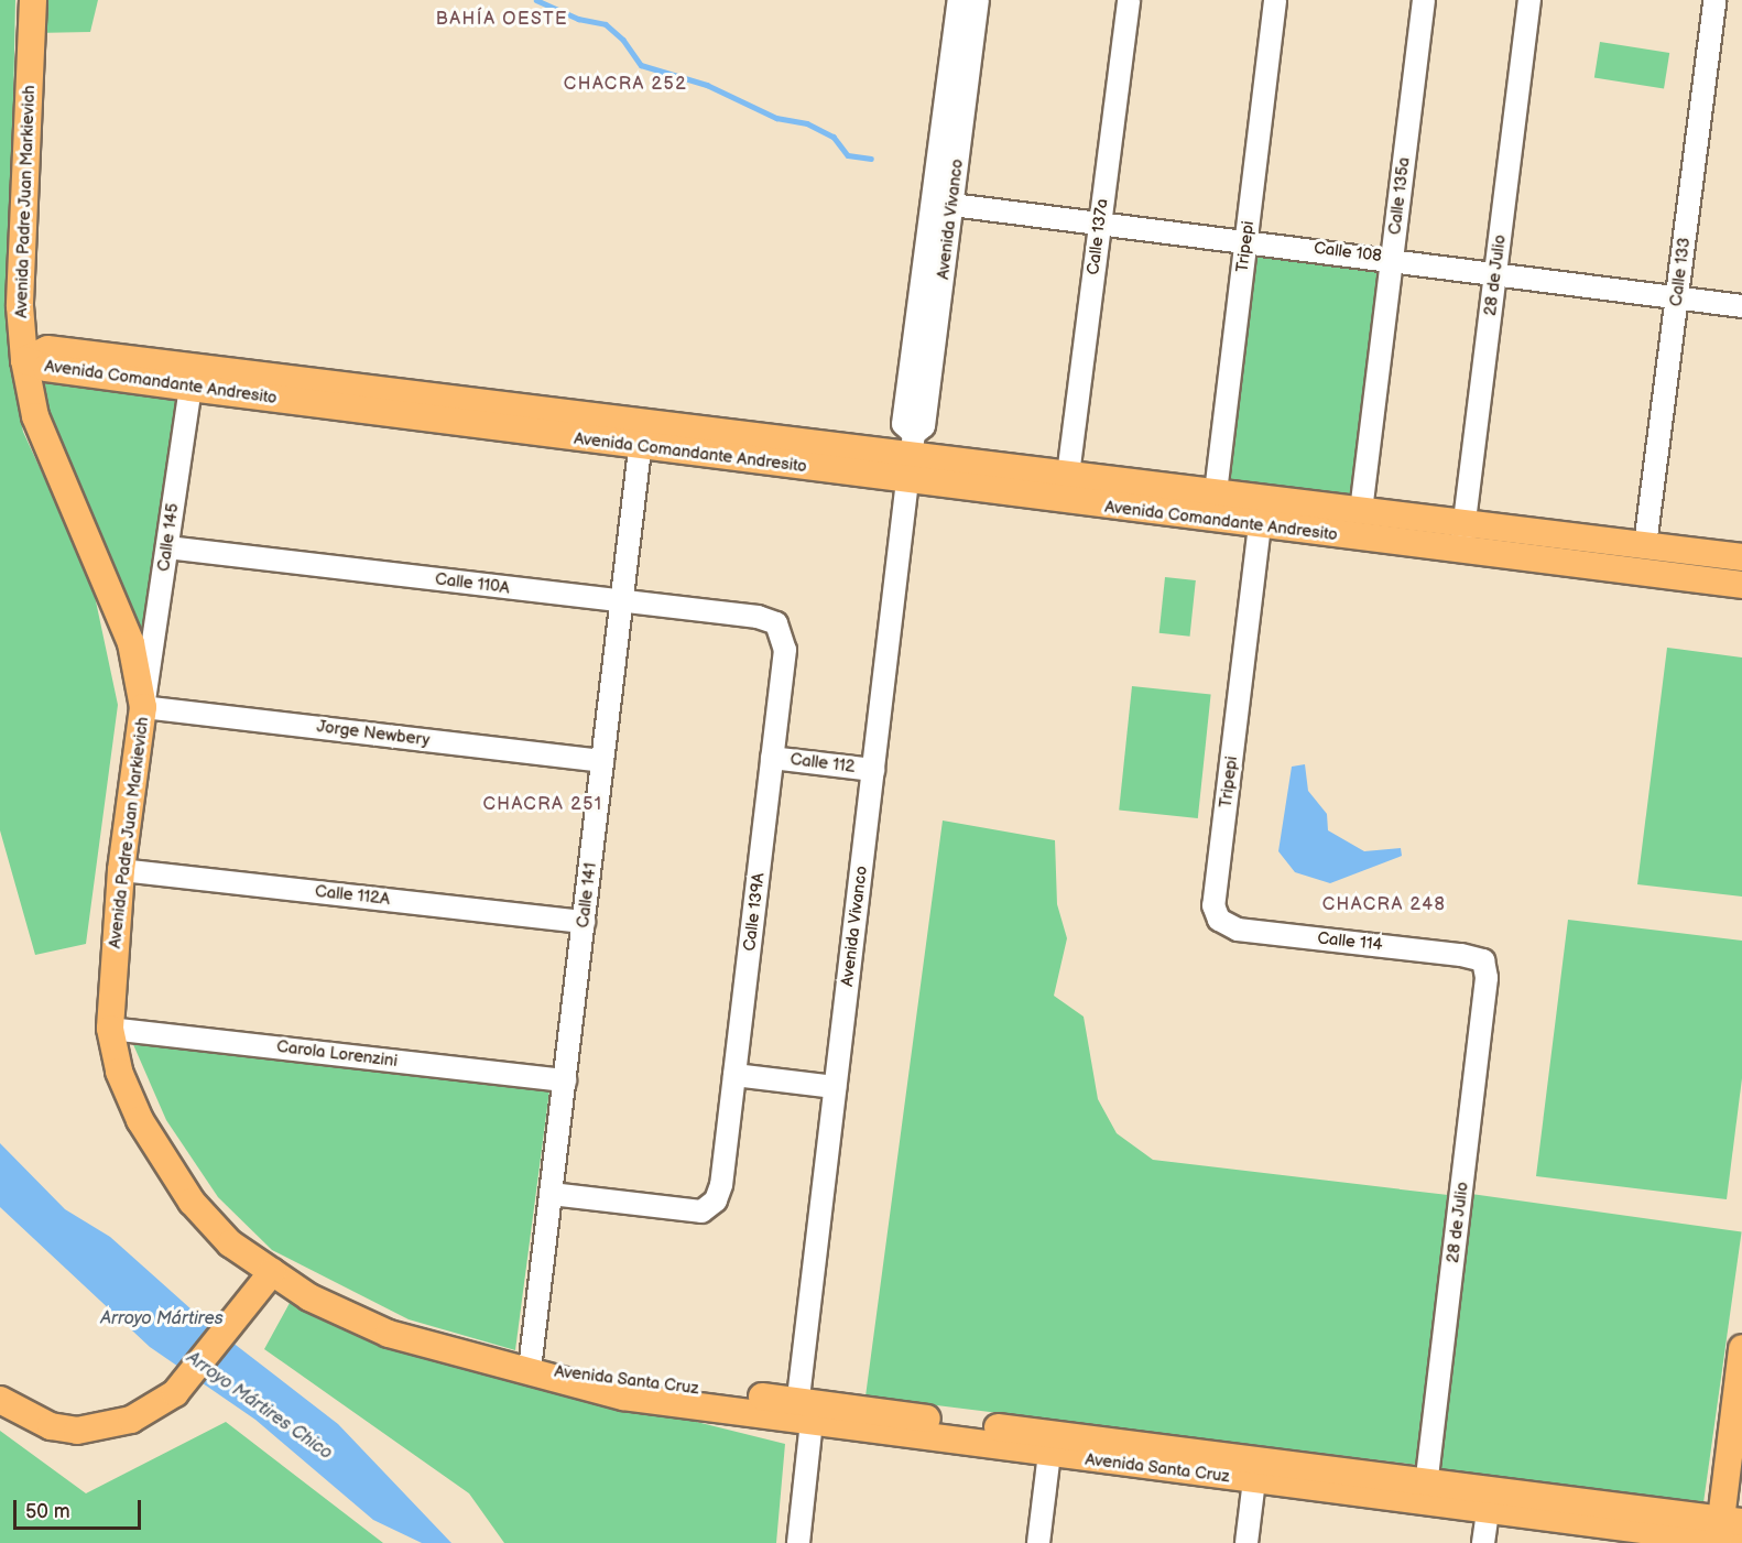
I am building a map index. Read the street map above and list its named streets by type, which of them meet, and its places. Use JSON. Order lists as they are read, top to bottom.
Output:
{
  "streets": {
    "main road": ["Avenida Padre Juan Markievich", "Avenida Comandante Andresito", "Avenida Santa Cruz"],
    "street": [
      "Calle 135a",
      "Avenida Vivanco",
      "Calle 137a",
      "Tripepi",
      "Calle 108",
      "Calle 133",
      "28 de Julio",
      "Calle 145",
      "Calle 110A",
      "Jorge Newbery",
      "Calle 112",
      "Calle 112A",
      "Calle 141",
      "Calle 139A",
      "Calle 114",
      "Carola Lorenzini"
    ]
  },
  "crossings": [
    ["Calle 135a", "Calle 108"],
    ["Calle 135a", "Avenida Comandante Andresito"],
    ["Avenida Padre Juan Markievich", "Avenida Comandante Andresito"],
    ["Avenida Padre Juan Markievich", "Calle 145"],
    ["Avenida Padre Juan Markievich", "Jorge Newbery"],
    ["Avenida Padre Juan Markievich", "Calle 112A"],
    ["Avenida Padre Juan Markievich", "Calle 141"],
    ["Avenida Padre Juan Markievich", "Carola Lorenzini"],
    ["Avenida Padre Juan Markievich", "Avenida Santa Cruz"],
    ["Avenida Vivanco", "Calle 108"],
    ["Avenida Vivanco", "Avenida Comandante Andresito"],
    ["Avenida Vivanco", "Calle 112"],
    ["Avenida Vivanco", "Avenida Santa Cruz"],
    ["Calle 137a", "Calle 108"],
    ["Calle 137a", "Avenida Comandante Andresito"],
    ["Tripepi", "Calle 108"],
    ["Tripepi", "Avenida Comandante Andresito"],
    ["Tripepi", "Calle 114"],
    ["Calle 108", "Calle 133"],
    ["Calle 108", "28 de Julio"],
    ["Calle 133", "Avenida Comandante Andresito"],
    ["28 de Julio", "Avenida Comandante Andresito"],
    ["28 de Julio", "Calle 114"],
    ["28 de Julio", "Avenida Santa Cruz"],
    ["Avenida Comandante Andresito", "Calle 145"],
    ["Avenida Comandante Andresito", "Calle 141"],
    ["Calle 145", "Calle 110A"],
    ["Calle 145", "Jorge Newbery"],
    ["Calle 110A", "Calle 141"],
    ["Calle 110A", "Calle 139A"],
    ["Jorge Newbery", "Calle 141"],
    ["Calle 112", "Calle 139A"],
    ["Calle 112A", "Calle 141"],
    ["Calle 141", "Calle 139A"],
    ["Calle 141", "Carola Lorenzini"],
    ["Calle 141", "Avenida Santa Cruz"]
  ],
  "districts": [
    "BAHÍA OESTE",
    "CHACRA 252",
    "CHACRA 251",
    "CHACRA 248"
  ],
  "water": ["Arroyo Mártires", "Arroyo Mártires Chico"],
  "scale_bar": "50 m"
}
